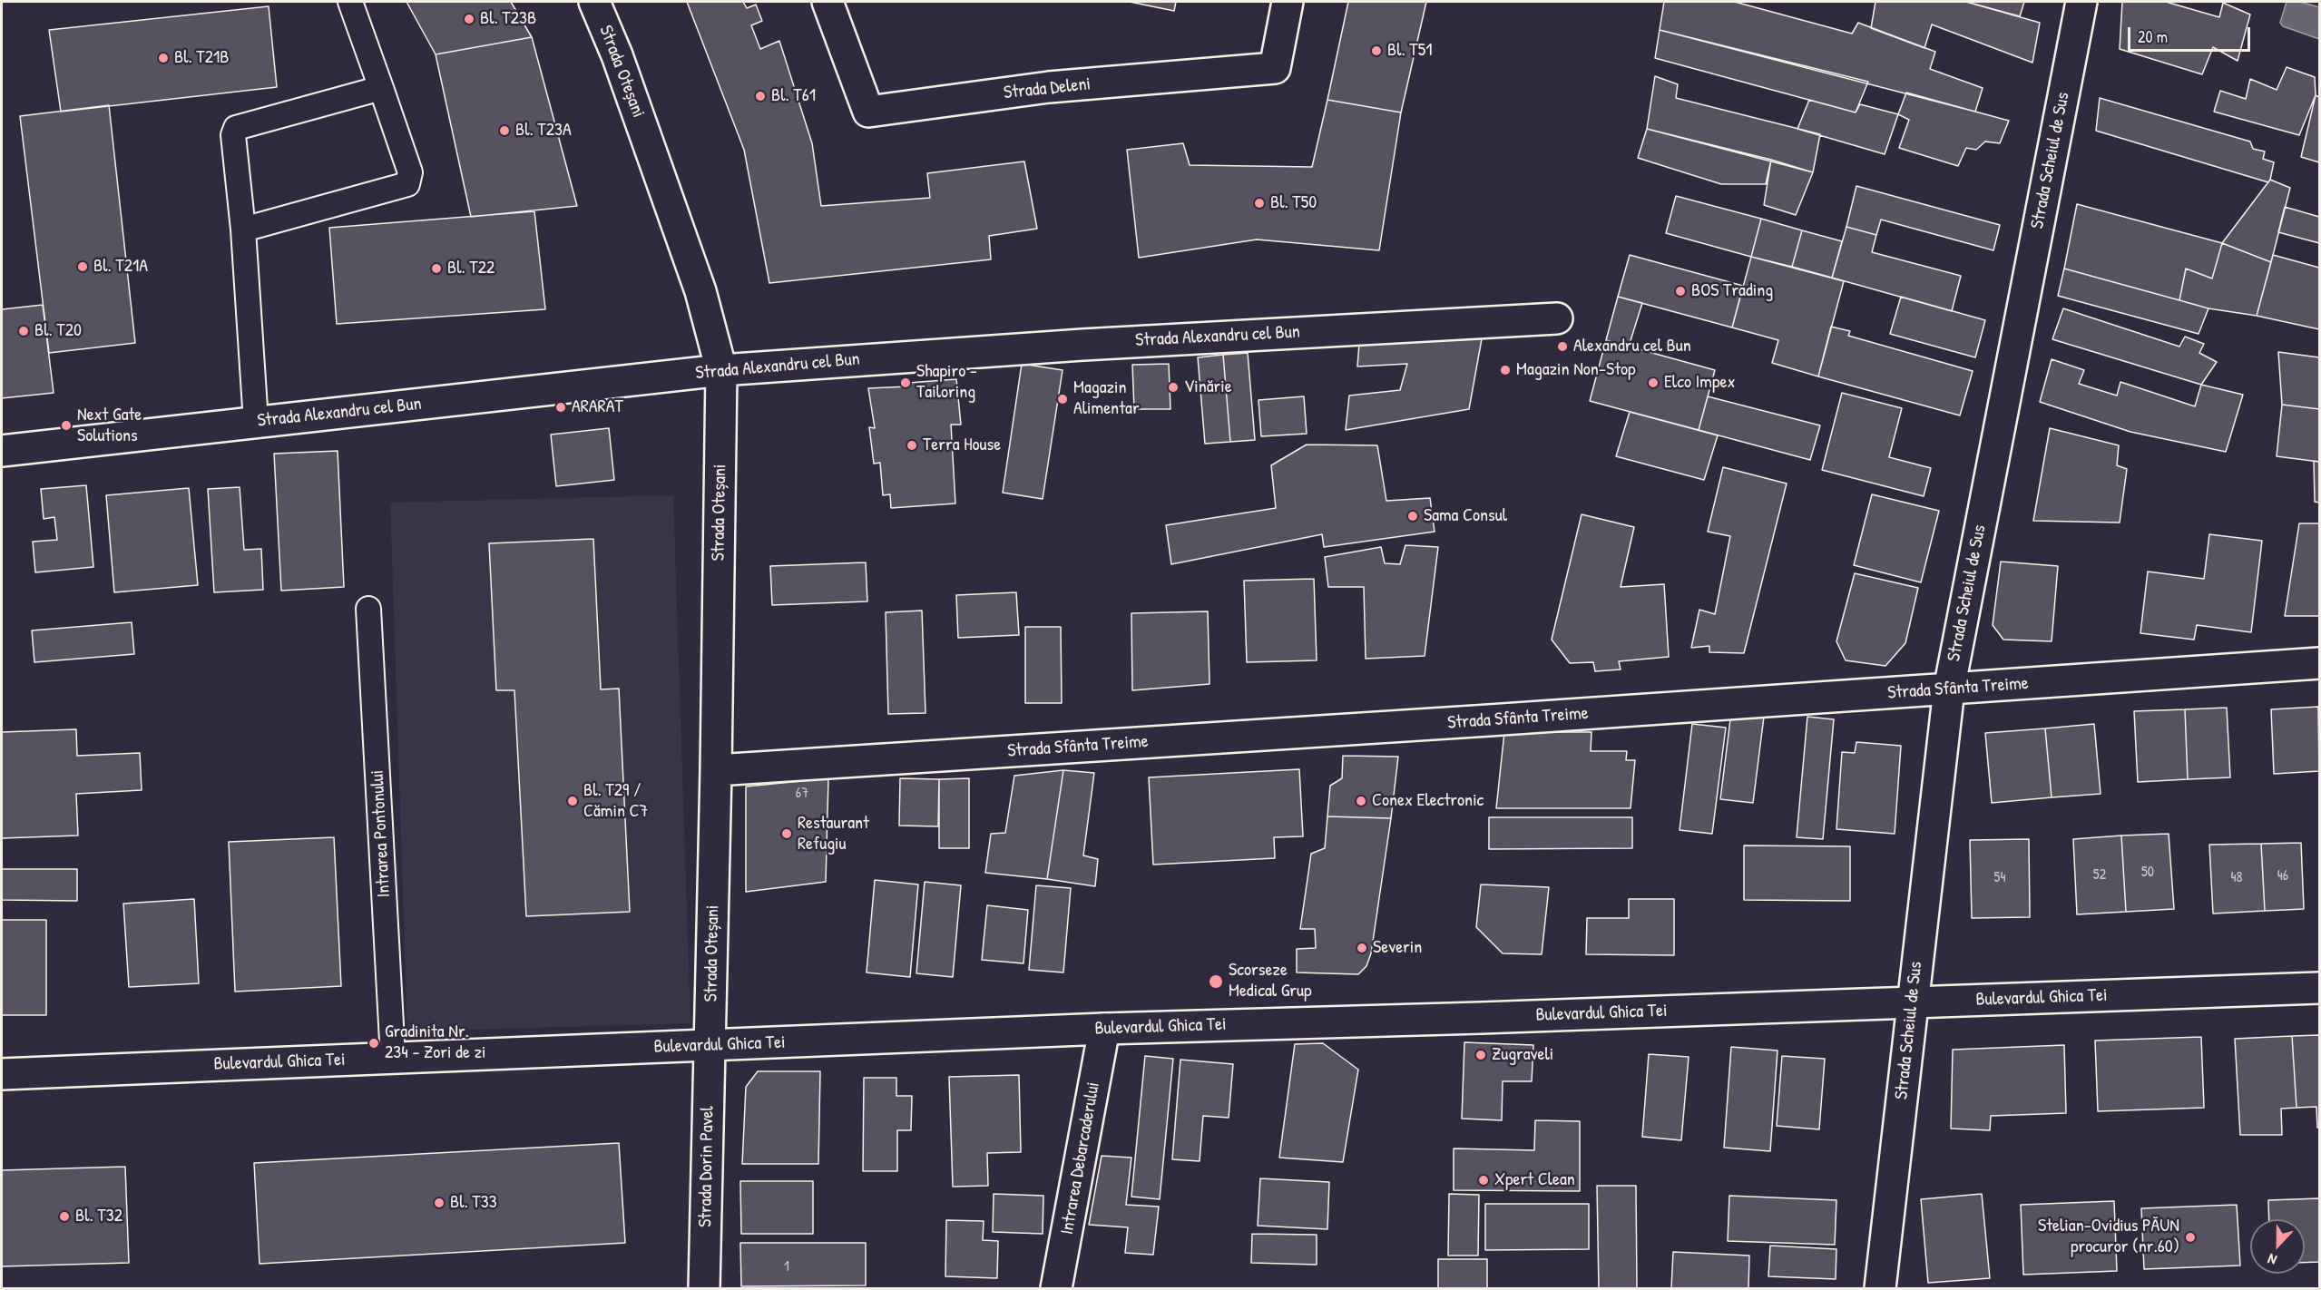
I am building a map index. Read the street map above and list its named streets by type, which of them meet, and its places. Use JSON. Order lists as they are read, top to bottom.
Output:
{
  "streets": {
    "street": [
      "Strada Oteșani",
      "Strada Deleni",
      "Strada Scheiul de Sus",
      "Strada Alexandru cel Bun",
      "Strada Sfânta Treime",
      "Bulevardul Ghica Tei",
      "Intrarea Debarcaderului",
      "Strada Dorin Pavel"
    ],
    "lane": ["Intrarea Pontonului"]
  },
  "crossings": [
    ["Strada Oteșani", "Strada Alexandru cel Bun"],
    ["Strada Oteșani", "Strada Sfânta Treime"],
    ["Strada Oteșani", "Bulevardul Ghica Tei"],
    ["Strada Oteșani", "Strada Dorin Pavel"],
    ["Strada Scheiul de Sus", "Strada Sfânta Treime"],
    ["Strada Scheiul de Sus", "Bulevardul Ghica Tei"],
    ["Intrarea Pontonului", "Bulevardul Ghica Tei"],
    ["Bulevardul Ghica Tei", "Intrarea Debarcaderului"],
    ["Bulevardul Ghica Tei", "Strada Dorin Pavel"]
  ],
  "places": [
    "Bl. T23B",
    "Bl. T51",
    "Bl. T21B",
    "Bl. T61",
    "Bl. T23A",
    "Bl. T50",
    "Bl. T21A",
    "Bl. T22",
    "BOS Trading",
    "Bl. T20",
    "Alexandru cel Bun",
    "Magazin Non-Stop",
    "Shapiro - Tailoring",
    "Elco Impex",
    "Vinărie",
    "Magazin Alimentar",
    "ARARAT",
    "Next Gate Solutions",
    "Terra House",
    "Sama Consul",
    "Bl. T29 / Cămin C7",
    "Conex Electronic",
    "Restaurant Refugiu",
    "Severin",
    "Scorseze Medical Grup",
    "Gradinita Nr. 234 - Zori de zi",
    "Zugraveli",
    "Xpert Clean",
    "Bl. T33",
    "Bl. T32",
    "Stelian-Ovidius PĂUN procuror (nr.60)"
  ],
  "house_numbers": [
    "67",
    "50",
    "52",
    "46",
    "54",
    "48",
    "1"
  ],
  "scale_bar": "20 m",
  "north": "bottom"
}
